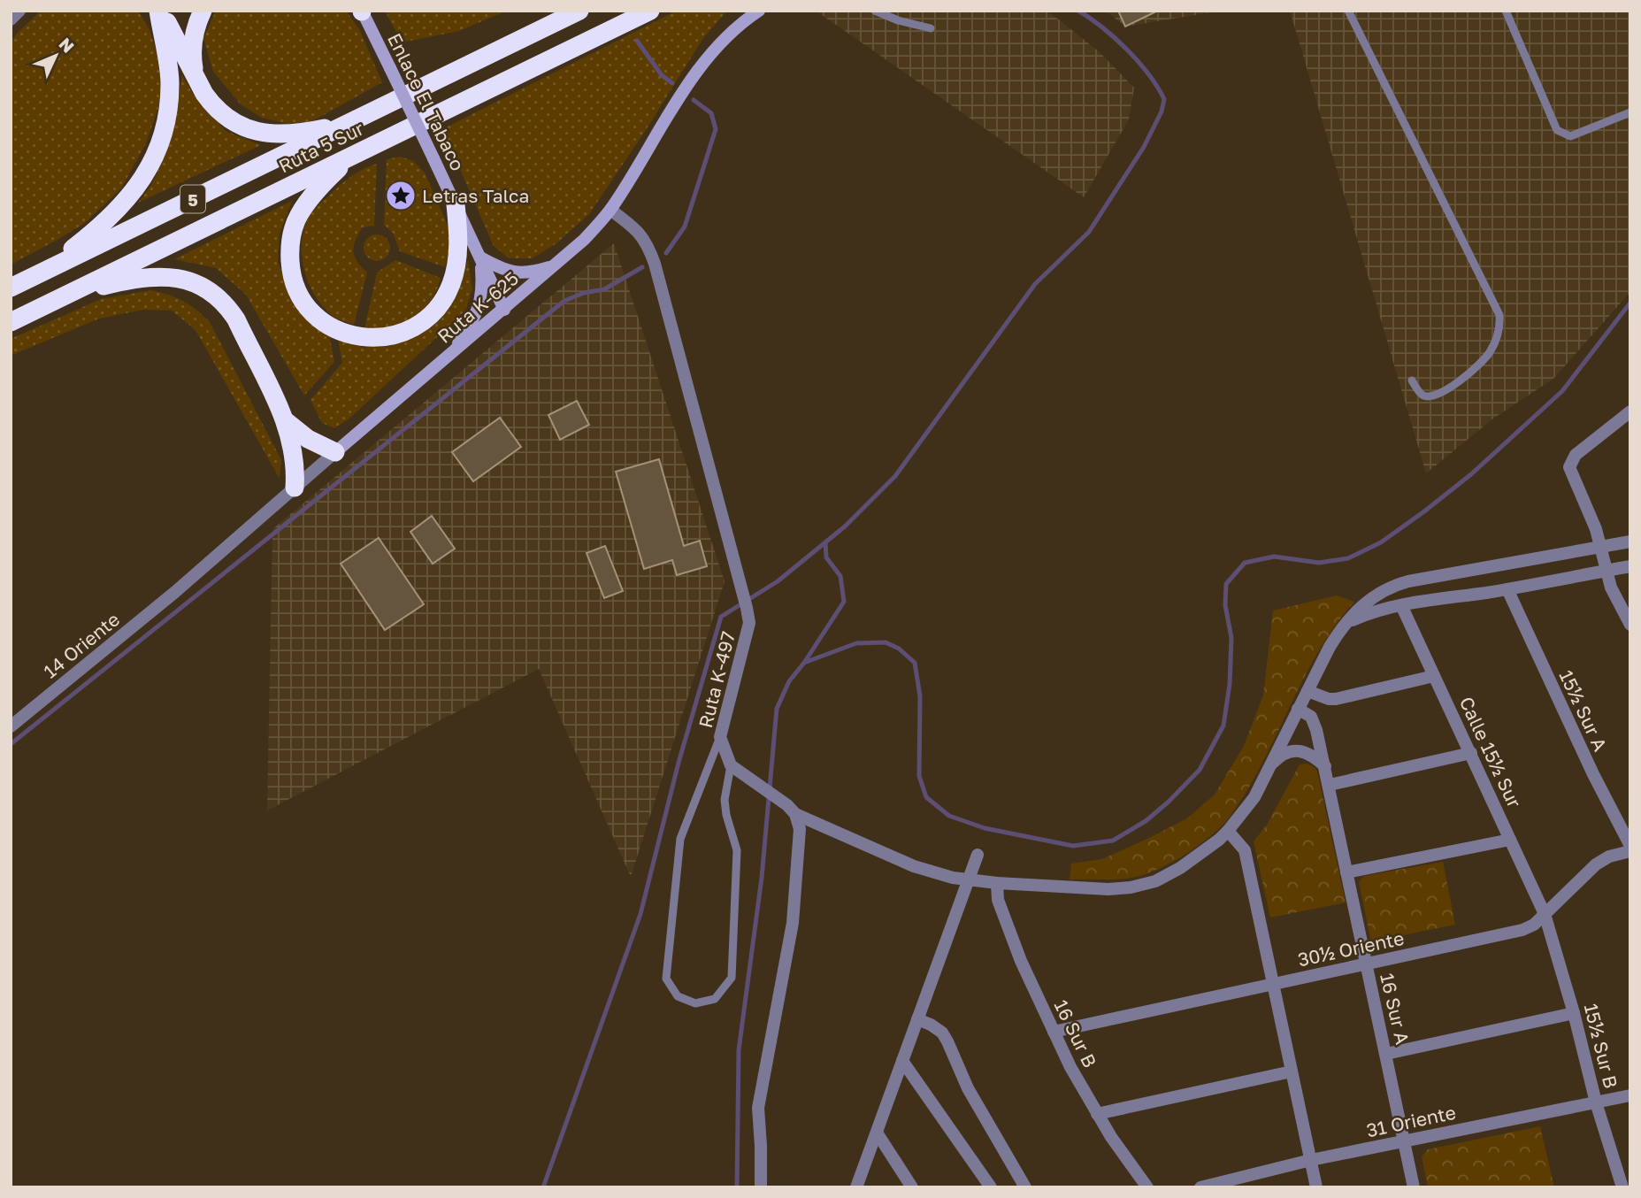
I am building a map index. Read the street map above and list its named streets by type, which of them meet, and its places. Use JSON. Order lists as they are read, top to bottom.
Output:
{
  "streets": {
    "highway": ["Ruta 5 Sur", "5"],
    "main road": ["Enlace El Tabaco", "Ruta K-625"],
    "street": [
      "14 Oriente",
      "Ruta K-497",
      "15½ Sur A",
      "Calle 15½ Sur",
      "30½ Oriente",
      "16 Sur A",
      "16 Sur B",
      "15½ Sur B",
      "31 Oriente"
    ]
  },
  "crossings": [
    ["Enlace El Tabaco", "Ruta K-625"],
    ["Ruta K-625", "14 Oriente"],
    ["Ruta K-625", "Ruta K-497"],
    ["Calle 15½ Sur", "30½ Oriente"],
    ["Calle 15½ Sur", "15½ Sur B"],
    ["30½ Oriente", "16 Sur A"],
    ["30½ Oriente", "16 Sur B"],
    ["30½ Oriente", "15½ Sur B"],
    ["16 Sur A", "31 Oriente"],
    ["15½ Sur B", "31 Oriente"]
  ],
  "places": {
    "place": ["Letras Talca"]
  },
  "north": "top right"
}
